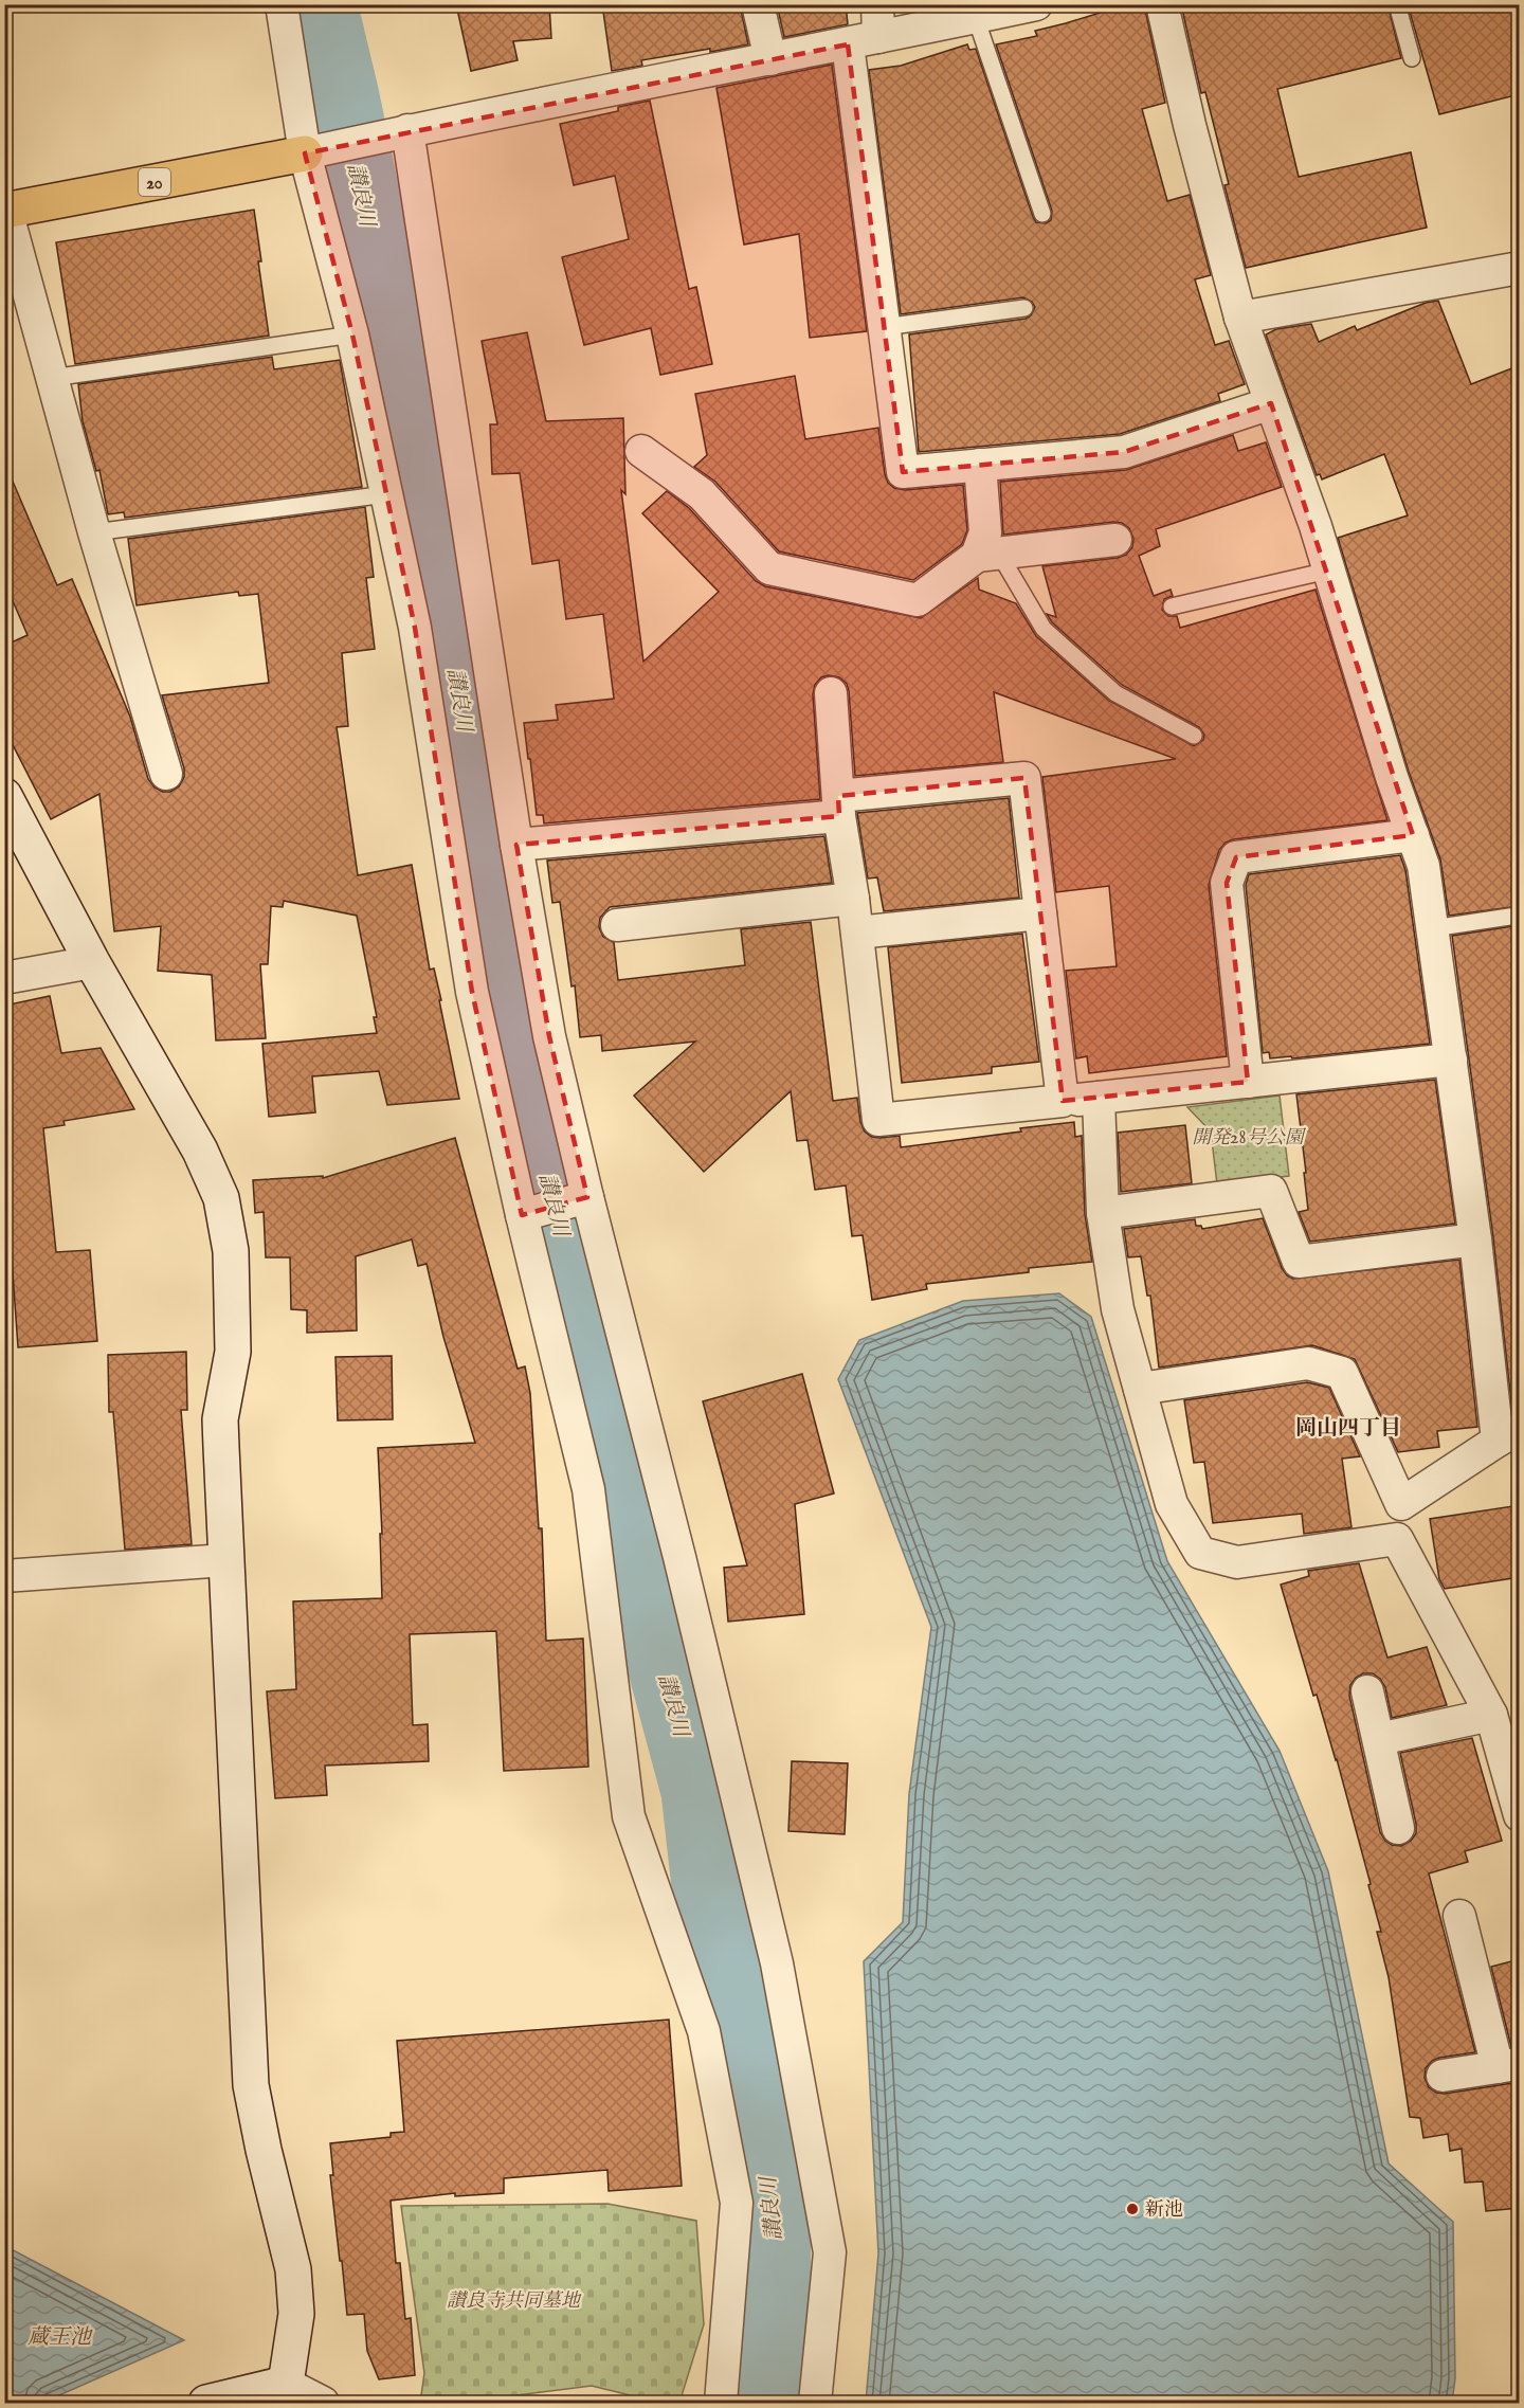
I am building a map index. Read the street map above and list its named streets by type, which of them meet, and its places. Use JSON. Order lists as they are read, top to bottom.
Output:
{
  "streets": {
    "main road": ["20"]
  },
  "districts": ["岡山四丁目"],
  "water": ["讃良川", "蔵王池"],
  "parks": ["開発28号公園", "讃良寺共同墓地"],
  "places": ["新池"]
}
